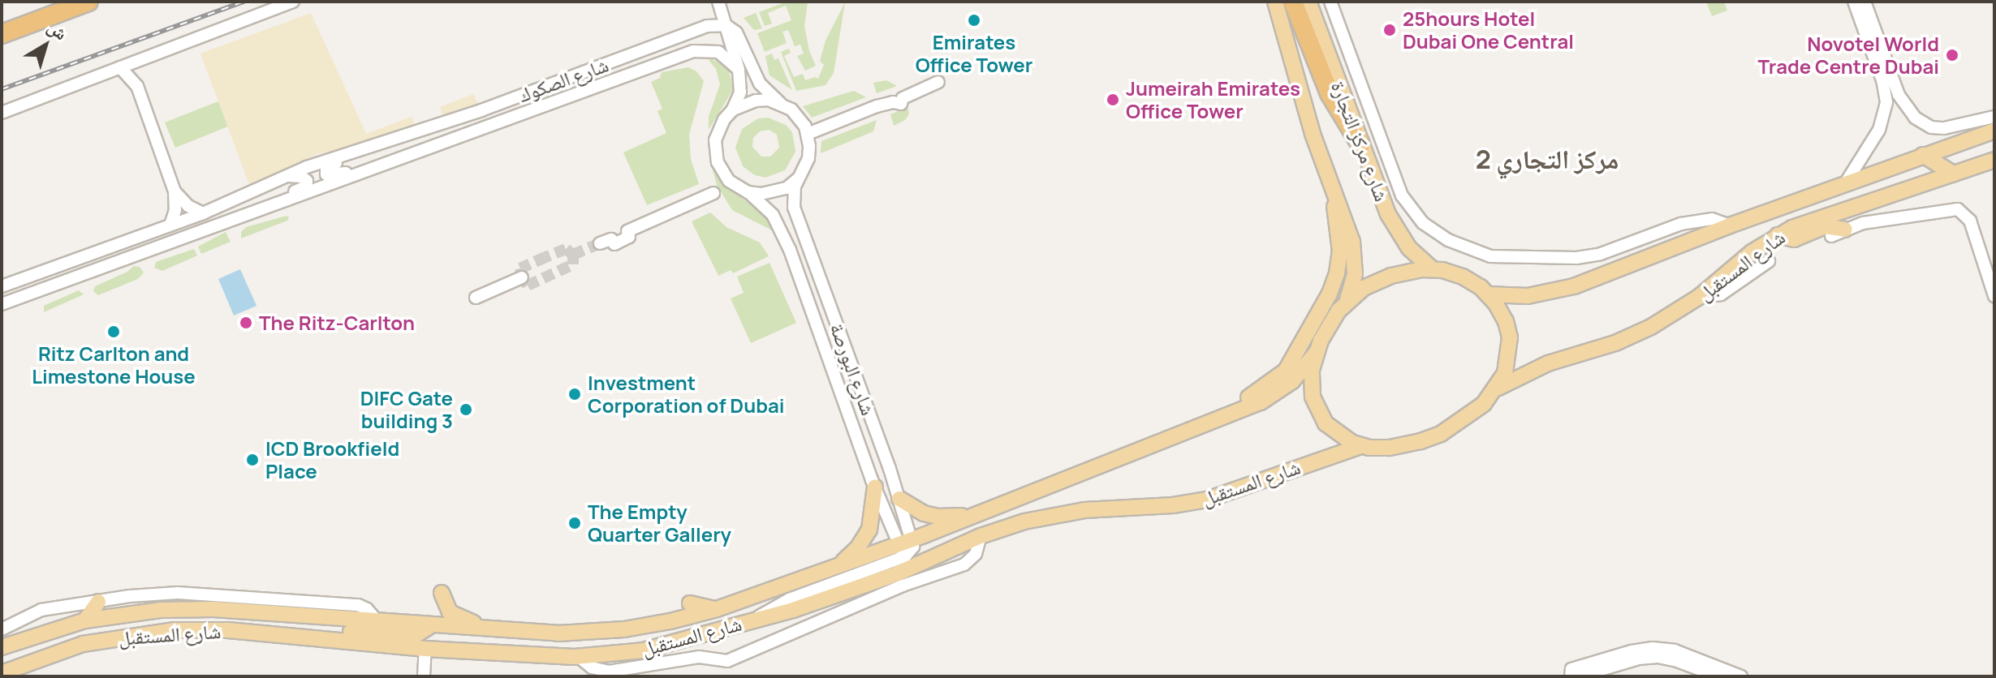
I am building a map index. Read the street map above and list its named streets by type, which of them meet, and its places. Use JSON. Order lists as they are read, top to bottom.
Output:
{
  "streets": {
    "main road": ["شارع مركز التجارة", "شارع المستقبل"],
    "street": ["شارع الصكوك", "شارع البورصة"]
  },
  "crossings": [
    ["شارع مركز التجارة", "شارع المستقبل"],
    ["شارع المستقبل", "شارع البورصة"]
  ],
  "districts": ["مركز التجاري 2"],
  "places": [
    "Emirates Office Tower",
    "25hours Hotel Dubai One Central",
    "Novotel World Trade Centre Dubai",
    "Jumeirah Emirates Office Tower",
    "The Ritz-Carlton",
    "Ritz Carlton and Limestone House",
    "Investment Corporation of Dubai",
    "DIFC Gate building 3",
    "ICD Brookfield Place",
    "The Empty Quarter Gallery"
  ],
  "north": "top right"
}
